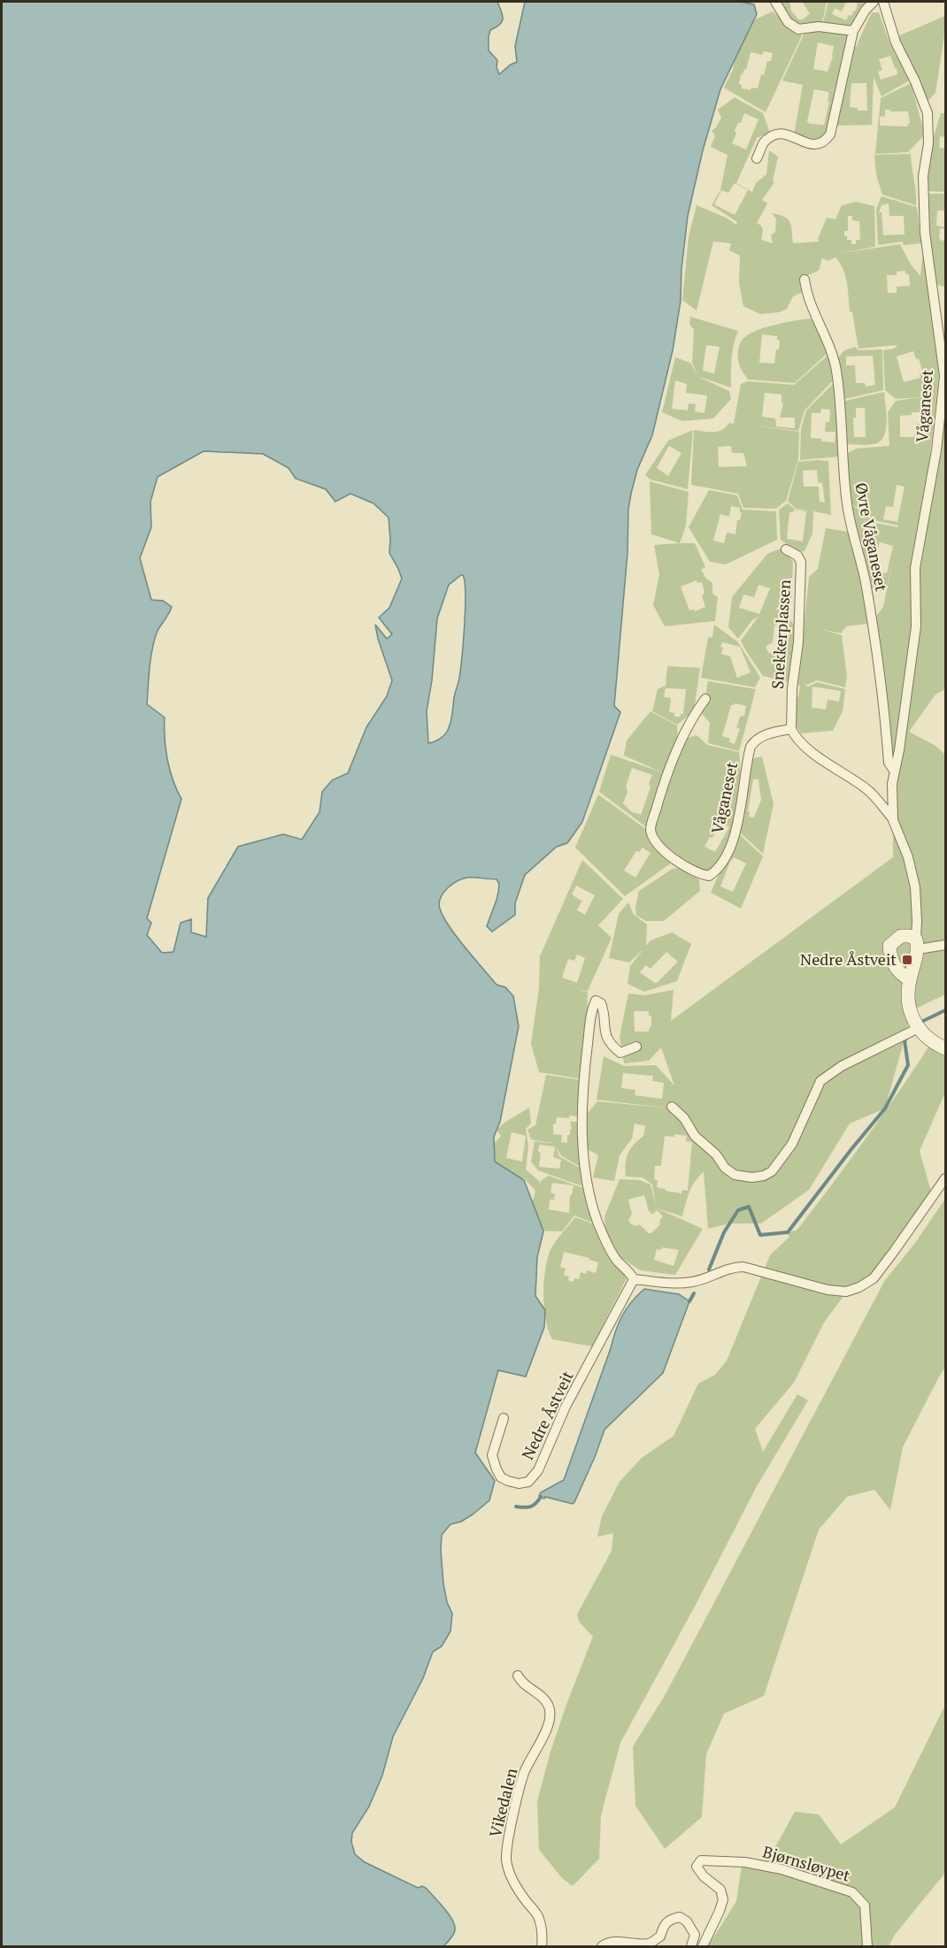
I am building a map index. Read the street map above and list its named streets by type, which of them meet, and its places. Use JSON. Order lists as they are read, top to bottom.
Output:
{
  "streets": {
    "street": [
      "Våganeset",
      "Øvre Våganeset",
      "Snekkerplassen",
      "Nedre Åstveit",
      "Vikedalen",
      "Bjørnsløypet"
    ]
  },
  "crossings": [
    ["Våganeset", "Øvre Våganeset"],
    ["Våganeset", "Snekkerplassen"]
  ],
  "places": {
    "transit": ["Nedre Åstveit"]
  }
}
